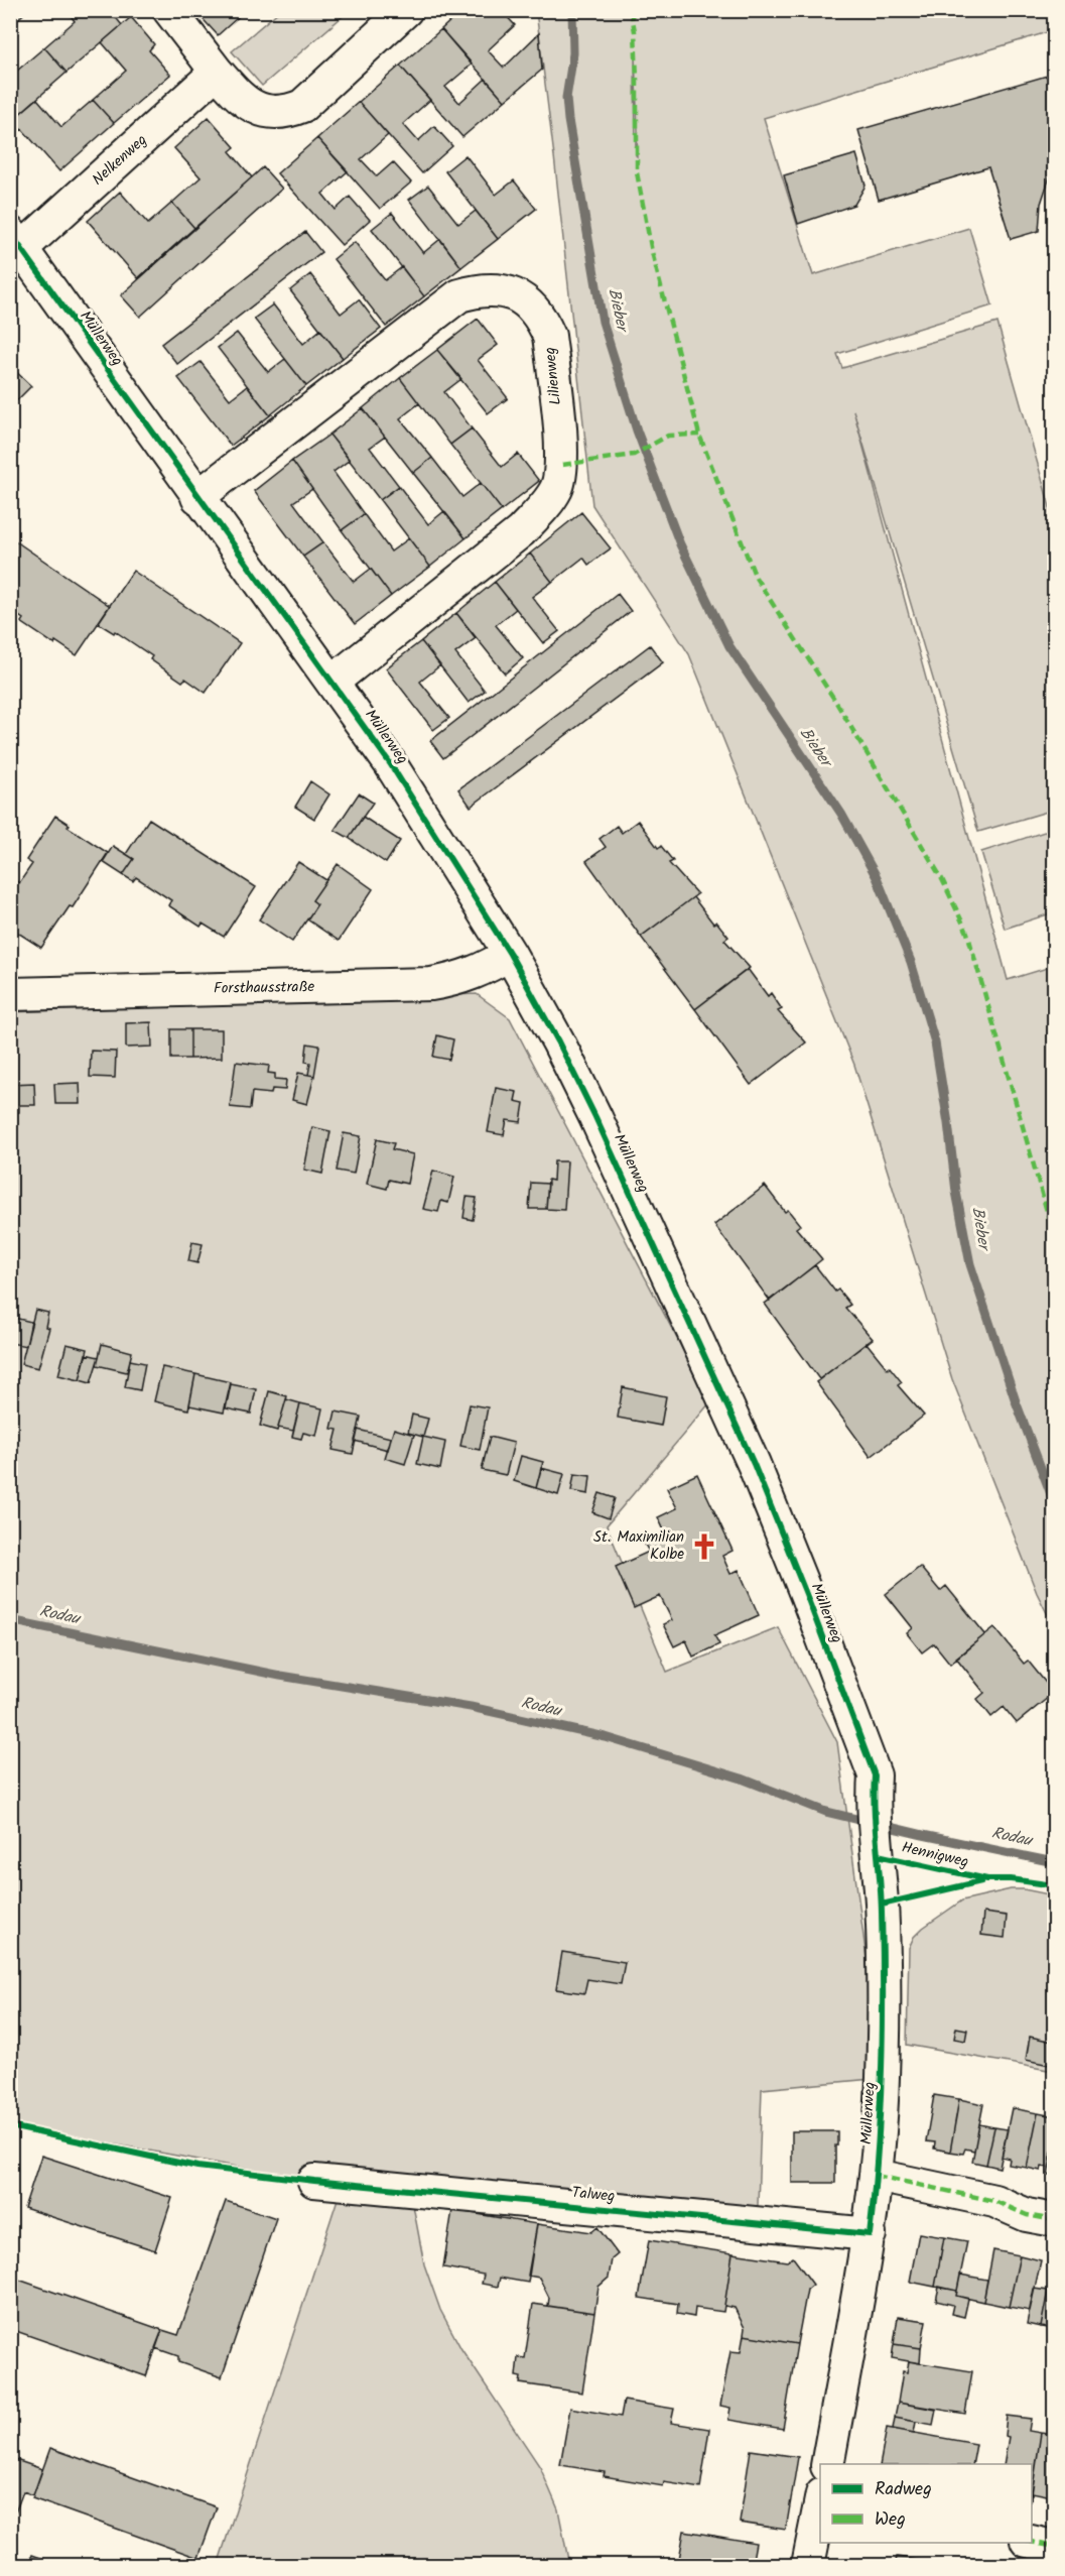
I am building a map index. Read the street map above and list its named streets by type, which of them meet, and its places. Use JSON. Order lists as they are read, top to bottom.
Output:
{
  "streets": {
    "street": [
      "Nelkenweg",
      "Müllerweg",
      "Lilienweg",
      "Forsthausstraße",
      "Talweg"
    ],
    "cycle path": ["Hennigweg"]
  },
  "crossings": [
    ["Nelkenweg", "Müllerweg"],
    ["Müllerweg", "Lilienweg"],
    ["Müllerweg", "Forsthausstraße"],
    ["Müllerweg", "Talweg"]
  ],
  "water": ["Bieber", "Rodau"],
  "places": {
    "church": ["St. Maximilian Kolbe"]
  },
  "legend": ["Radweg", "Weg"]
}
